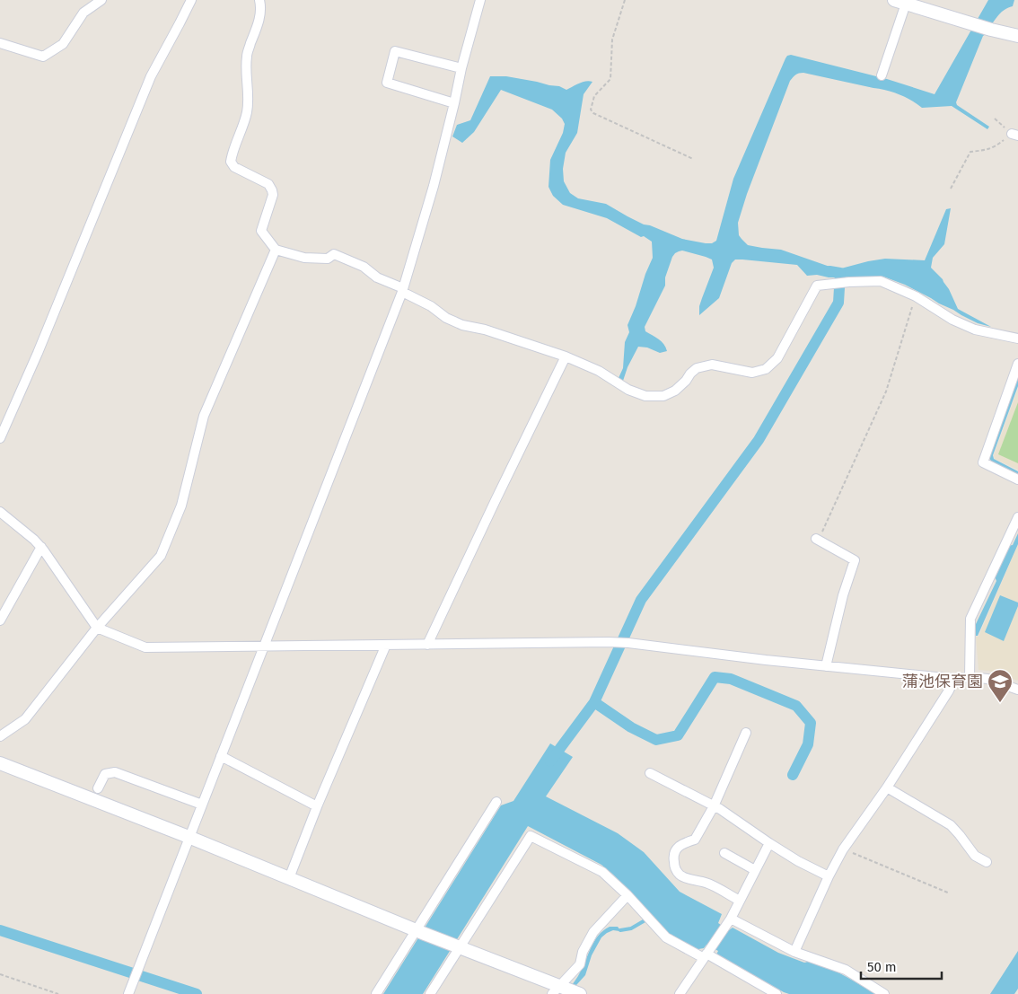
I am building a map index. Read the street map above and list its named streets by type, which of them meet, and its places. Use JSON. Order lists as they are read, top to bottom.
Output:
{
  "places": {
    "school or university": ["蒲池保育園"]
  },
  "scale_bar": "50 m"
}
